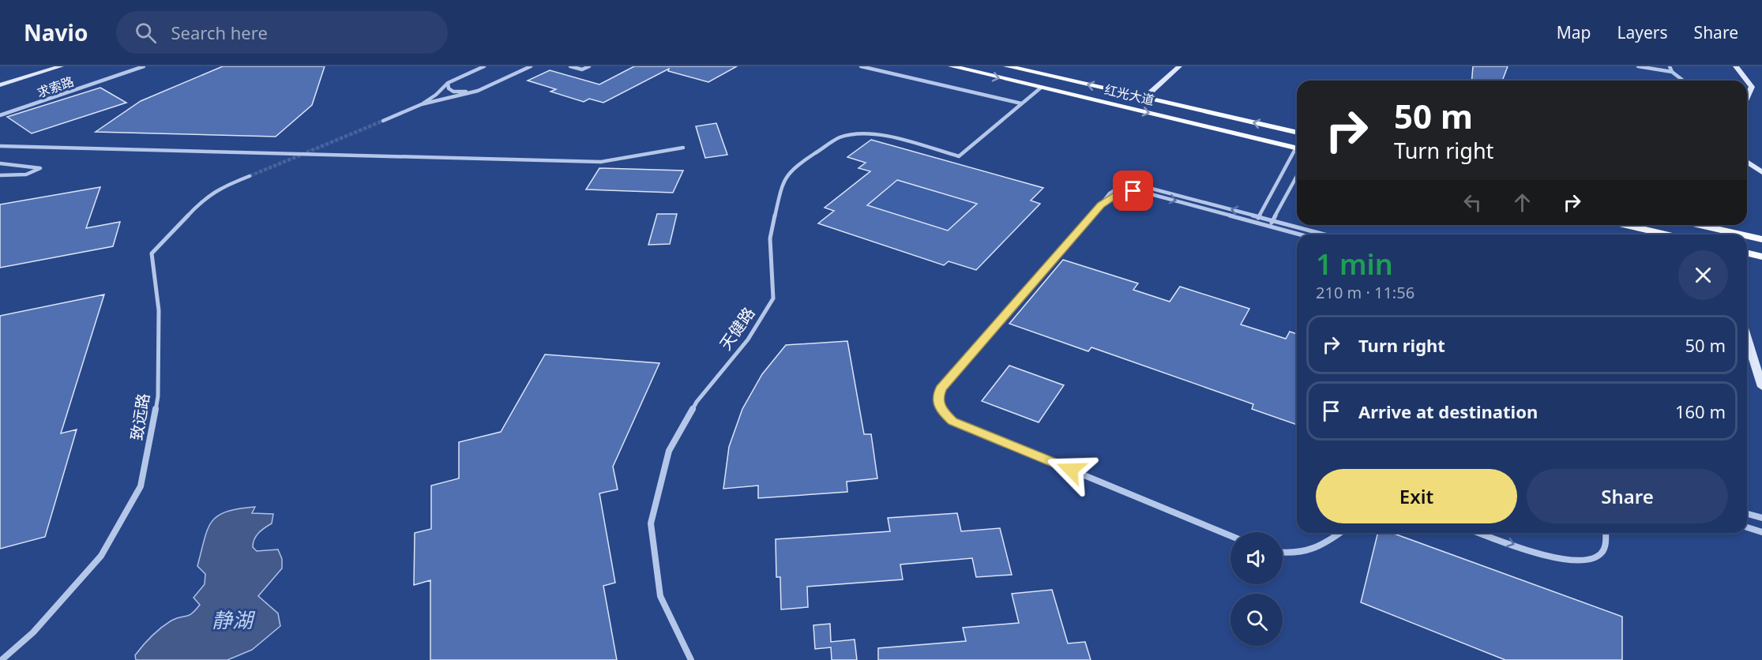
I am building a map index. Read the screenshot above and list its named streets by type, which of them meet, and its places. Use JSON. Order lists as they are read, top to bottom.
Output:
{
  "streets": {
    "main road": ["红光大道"],
    "street": ["求索路", "天健路", "致远路"]
  },
  "water": ["静湖"],
  "page": {
    "header": "Navio",
    "search": "Search here",
    "nav": ["Map", "Layers", "Share"],
    "turn": ["50 m", "Turn right"],
    "heading": ["1 min", "210 m · 11:56"],
    "list": [
      {
        "name": "Turn right",
        "value": "50 m"
      },
      {
        "name": "Arrive at destination",
        "value": "160 m"
      }
    ],
    "buttons": ["Exit", "Share"]
  }
}
